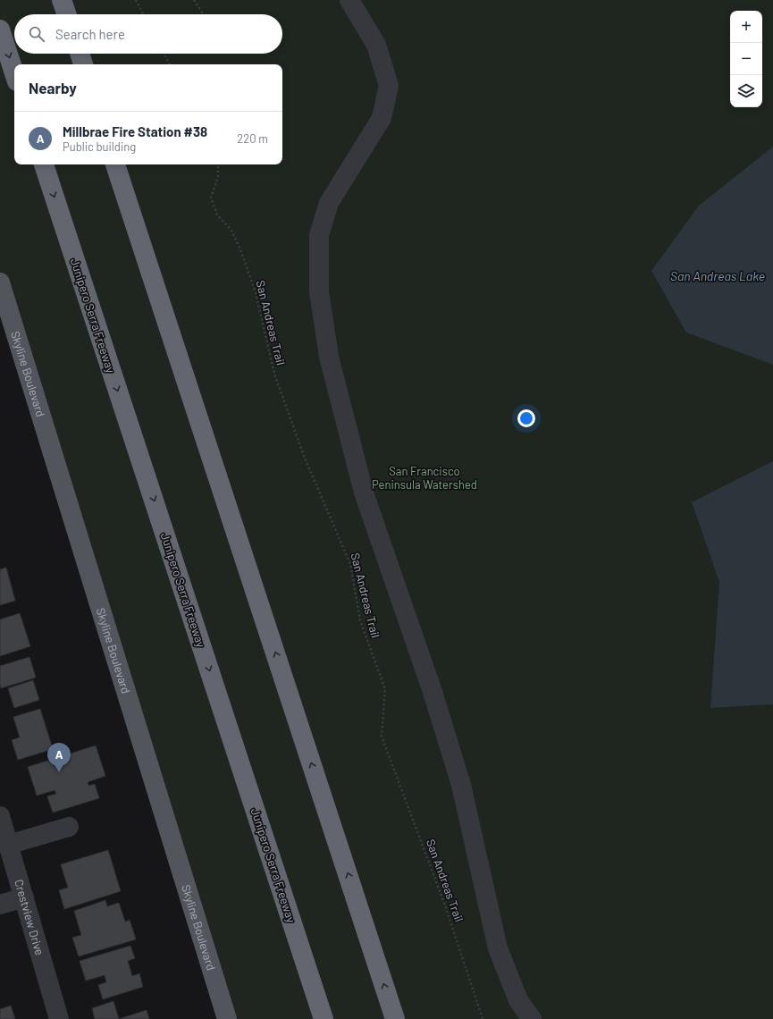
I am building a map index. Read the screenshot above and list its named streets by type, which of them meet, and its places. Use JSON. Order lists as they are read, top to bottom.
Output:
{
  "streets": {
    "highway": ["Junipero Serra Freeway"],
    "main road": ["Skyline Boulevard"],
    "street": ["Crestview Drive"],
    "path": ["San Andreas Trail"]
  },
  "water": ["San Andreas Lake"],
  "parks": ["San Francisco Peninsula Watershed"],
  "page": {
    "map_buttons": ["+", "−"],
    "search": "Search here",
    "heading": "Nearby",
    "list": [
      {
        "mark": "A",
        "name": "Millbrae Fire Station #38",
        "note": "Public building",
        "value": "220 m"
      }
    ],
    "pins": "A"
  }
}
